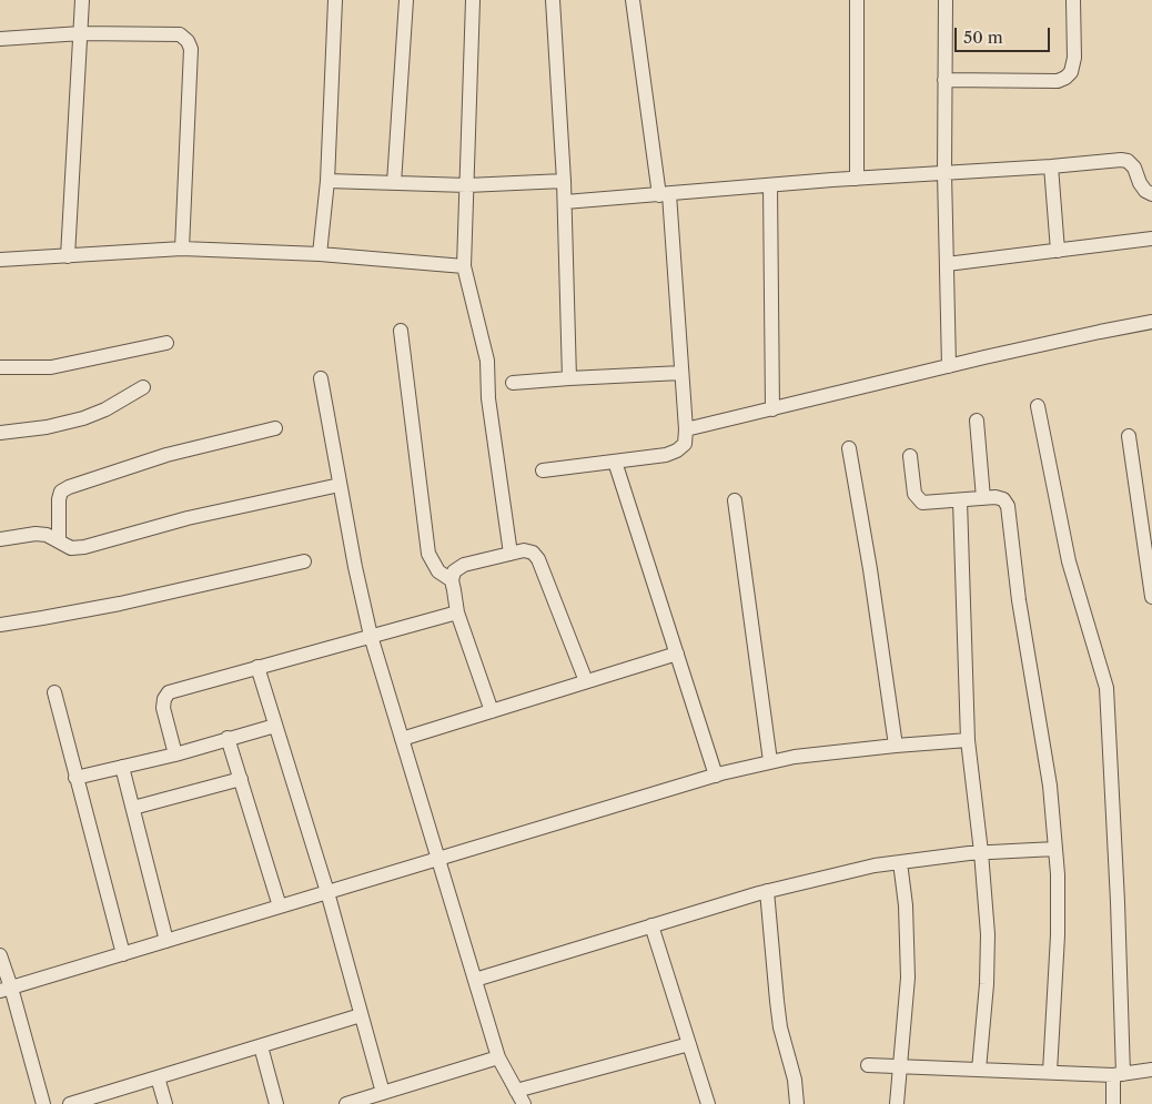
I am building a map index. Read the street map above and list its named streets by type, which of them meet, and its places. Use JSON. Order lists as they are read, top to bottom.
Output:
{
  "scale_bar": "50 m"
}
